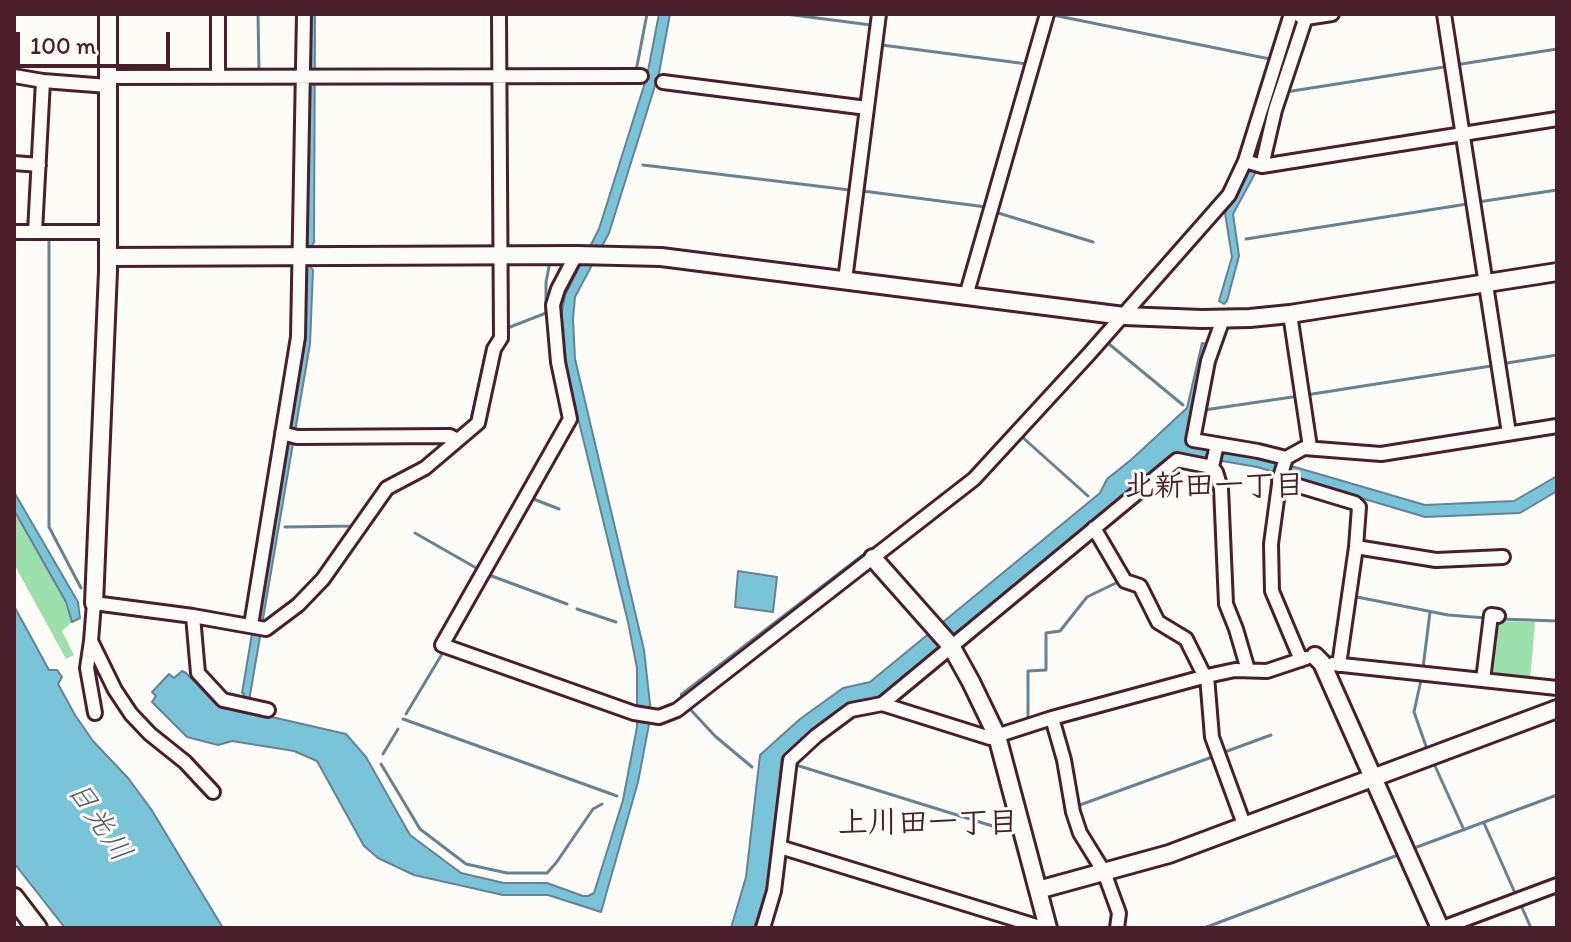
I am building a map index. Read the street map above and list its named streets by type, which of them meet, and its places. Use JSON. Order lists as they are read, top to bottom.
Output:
{
  "districts": ["北新田一丁目", "上川田一丁目"],
  "water": ["日光川"],
  "scale_bar": "100 m"
}
